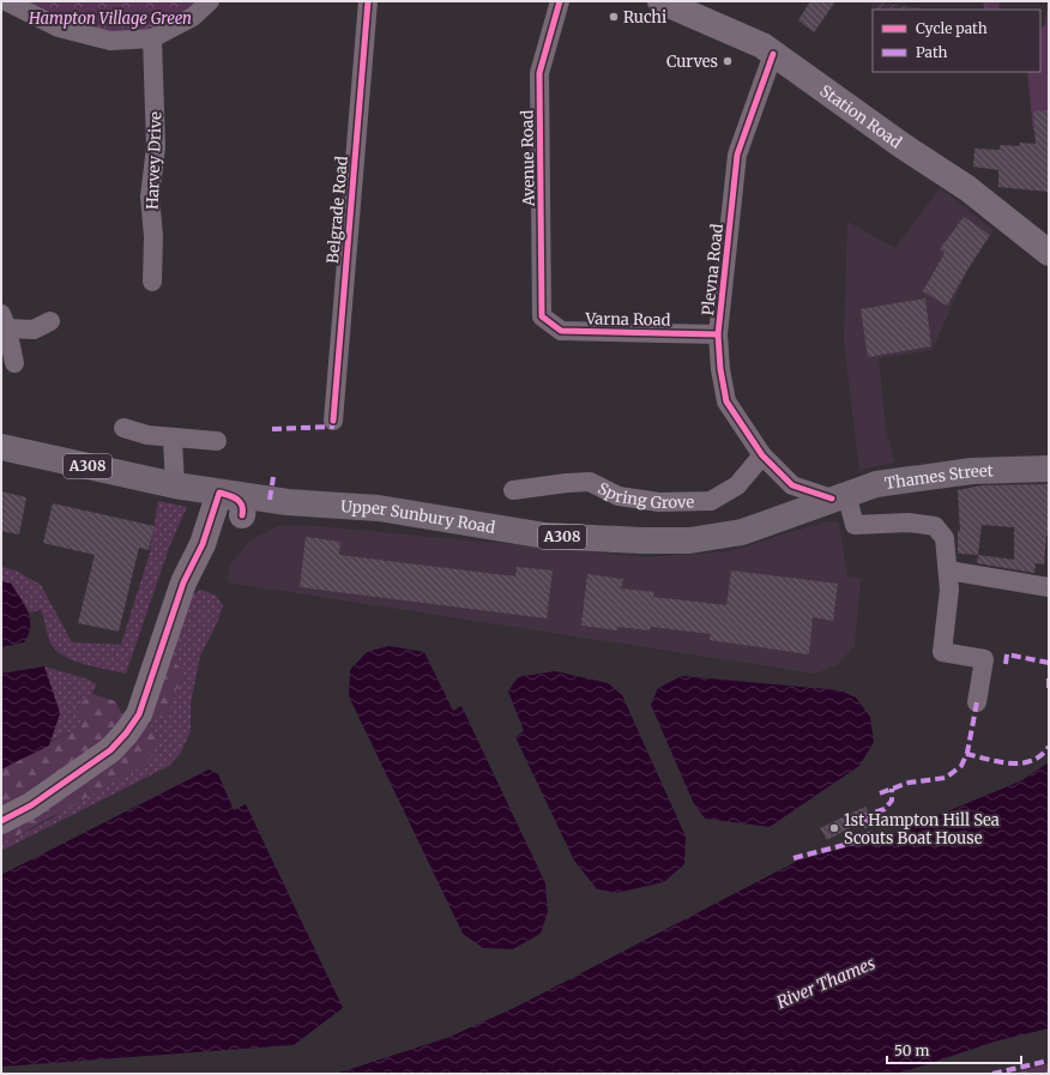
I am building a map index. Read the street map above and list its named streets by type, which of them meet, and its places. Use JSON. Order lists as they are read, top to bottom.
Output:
{
  "streets": {
    "highway": ["A308", "Thames Street", "Upper Sunbury Road"],
    "street": [
      "Station Road",
      "Avenue Road",
      "Harvey Drive",
      "Belgrade Road",
      "Plevna Road",
      "Varna Road",
      "Spring Grove"
    ]
  },
  "crossings": [
    ["Station Road", "Plevna Road"],
    ["Avenue Road", "Varna Road"],
    ["Plevna Road", "Varna Road"],
    ["Plevna Road", "Thames Street"],
    ["Plevna Road", "Spring Grove"],
    ["Plevna Road", "Upper Sunbury Road"],
    ["Thames Street", "Upper Sunbury Road"]
  ],
  "water": ["River Thames"],
  "parks": ["Hampton Village Green"],
  "places": ["Ruchi", "Curves", "1st Hampton Hill Sea Scouts Boat House"],
  "legend": ["Cycle path", "Path"],
  "scale_bar": "50 m"
}
